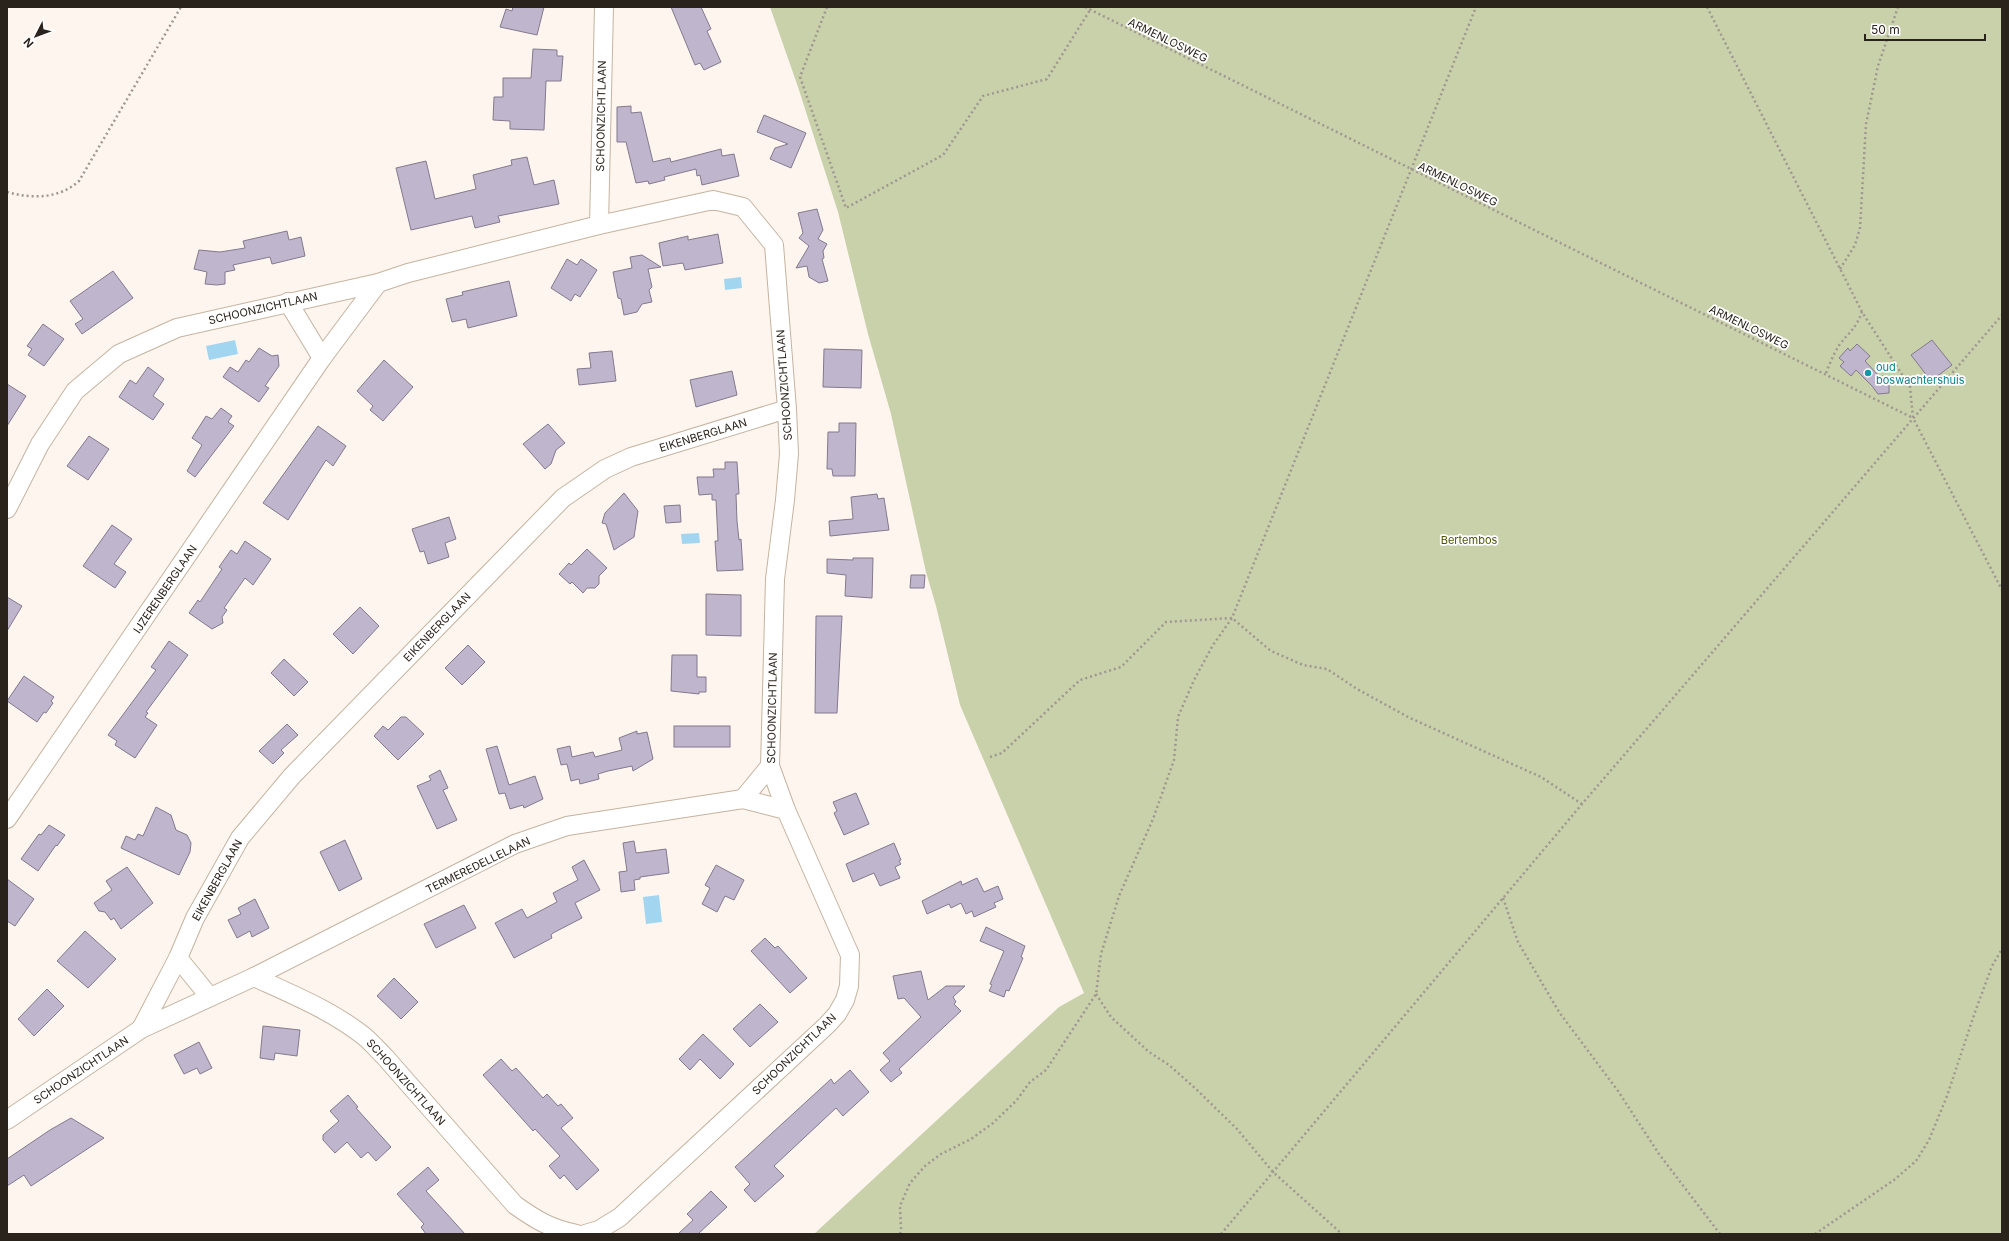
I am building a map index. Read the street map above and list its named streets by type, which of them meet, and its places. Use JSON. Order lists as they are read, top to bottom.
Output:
{
  "streets": {
    "street": [
      "SCHOONZICHTLAAN",
      "EIKENBERGLAAN",
      "IJZERENBERGLAAN",
      "TERMEREDELLELAAN"
    ],
    "path": ["ARMENLOSWEG"]
  },
  "crossings": [
    ["SCHOONZICHTLAAN", "EIKENBERGLAAN"],
    ["SCHOONZICHTLAAN", "IJZERENBERGLAAN"],
    ["SCHOONZICHTLAAN", "TERMEREDELLELAAN"]
  ],
  "parks": ["Bertembos"],
  "places": ["oud boswachtershuis"],
  "scale_bar": "50 m",
  "north": "bottom left"
}
